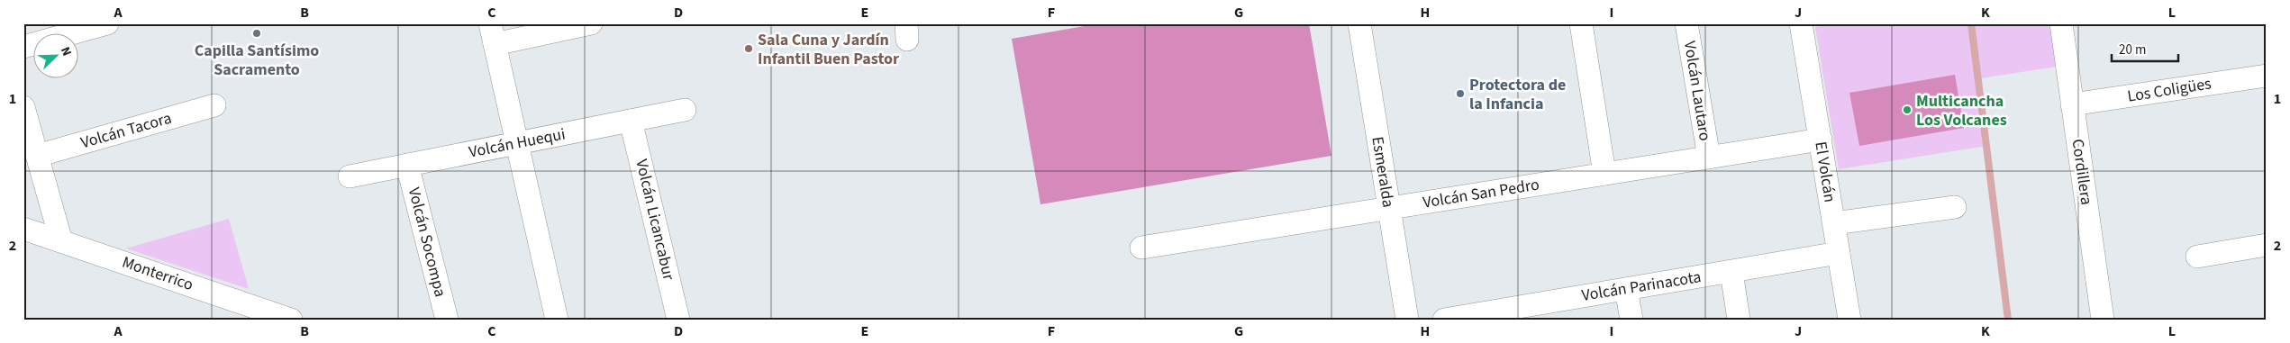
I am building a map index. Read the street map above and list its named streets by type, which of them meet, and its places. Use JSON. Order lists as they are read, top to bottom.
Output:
{
  "streets": {
    "street": [
      "Los Coligües",
      "Volcán Lautaro",
      "Volcán Tacora",
      "Volcán Huequi",
      "Esmeralda",
      "El Volcán",
      "Cordillera",
      "Volcán San Pedro",
      "Volcán Licancabur",
      "Volcán Socompa",
      "Monterrico",
      "Volcán Parinacota"
    ]
  },
  "crossings": [
    ["Los Coligües", "Cordillera"],
    ["Volcán Lautaro", "Volcán San Pedro"],
    ["Volcán Huequi", "Volcán Licancabur"],
    ["Volcán Huequi", "Volcán Socompa"],
    ["Esmeralda", "Volcán San Pedro"],
    ["El Volcán", "Volcán San Pedro"],
    ["El Volcán", "Volcán Parinacota"]
  ],
  "places": [
    "Capilla Santísimo Sacramento",
    "Sala Cuna y Jardín Infantil Buen Pastor",
    "Protectora de la Infancia",
    "Multicancha Los Volcanes"
  ],
  "scale_bar": "20 m",
  "north": "top right",
  "grid": {
    "columns": [
      "A",
      "B",
      "C",
      "D",
      "E",
      "F",
      "G",
      "H",
      "I",
      "J",
      "K",
      "L"
    ],
    "rows": ["1", "2"]
  }
}
